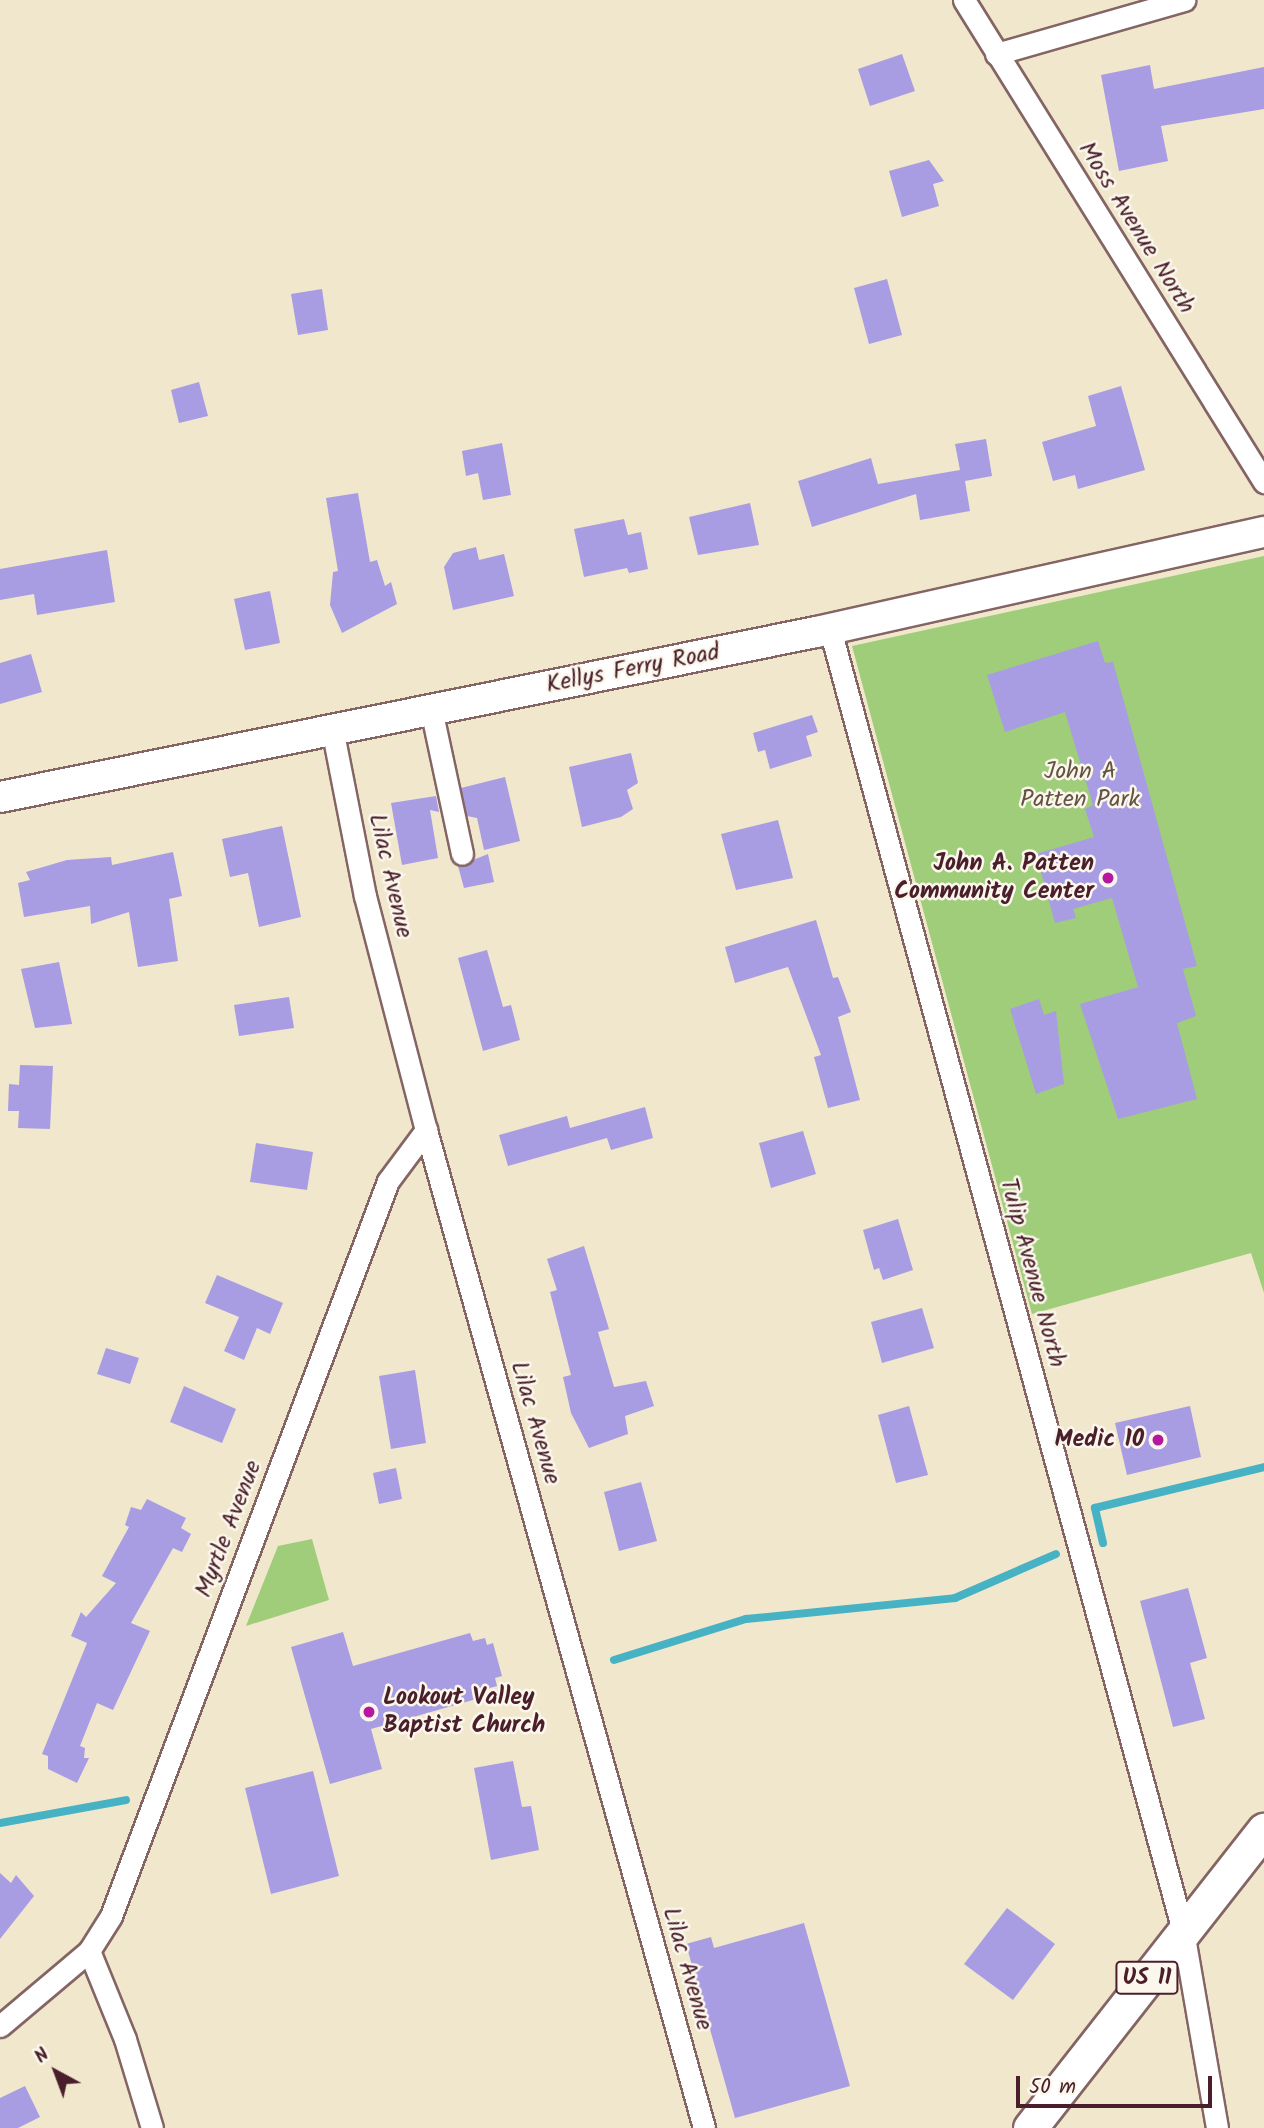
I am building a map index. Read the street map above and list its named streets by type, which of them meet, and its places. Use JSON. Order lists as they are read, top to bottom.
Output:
{
  "streets": {
    "main road": ["US 11"],
    "street": [
      "Moss Avenue North",
      "Kellys Ferry Road",
      "Lilac Avenue",
      "Tulip Avenue North",
      "Myrtle Avenue"
    ]
  },
  "crossings": [
    ["Kellys Ferry Road", "Lilac Avenue"],
    ["Kellys Ferry Road", "Tulip Avenue North"],
    ["Lilac Avenue", "Myrtle Avenue"],
    ["Tulip Avenue North", "US 11"]
  ],
  "parks": ["John A Patten Park"],
  "places": ["John A. Patten Community Center", "Medic 10", "Lookout Valley Baptist Church"],
  "scale_bar": "50 m",
  "north": "top left"
}
